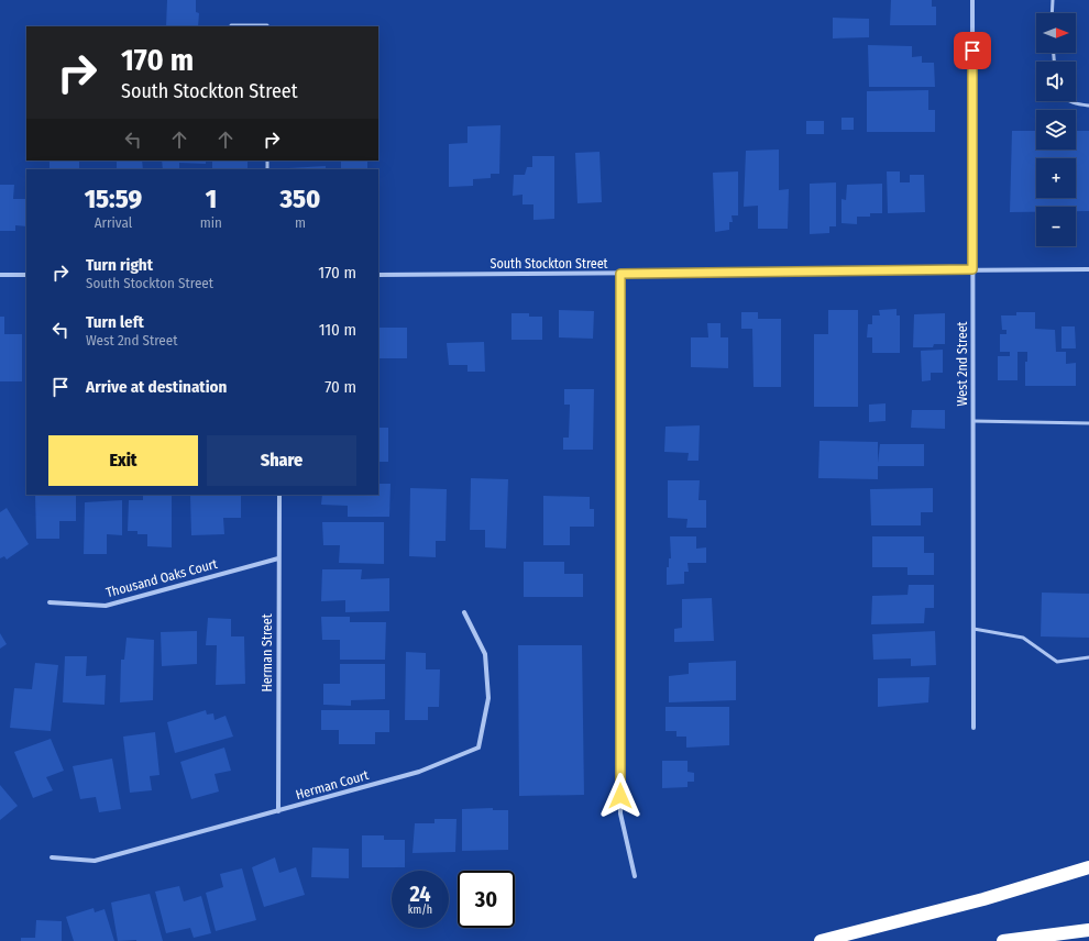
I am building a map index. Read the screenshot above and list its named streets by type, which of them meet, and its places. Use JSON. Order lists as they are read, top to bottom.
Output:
{
  "streets": {
    "street": [
      "South Stockton Street",
      "West 2nd Street",
      "Thousand Oaks Court",
      "Herman Street",
      "Herman Court"
    ]
  },
  "crossings": [
    ["South Stockton Street", "West 2nd Street"],
    ["Thousand Oaks Court", "Herman Street"],
    ["Herman Street", "Herman Court"]
  ],
  "north": "right",
  "page": {
    "map_buttons": ["+", "−"],
    "turn": ["170 m", "South Stockton Street"],
    "eta": [
      "15:59",
      "Arrival",
      "1",
      "min",
      "350",
      "m"
    ],
    "list": [
      {
        "name": "Turn right",
        "note": "South Stockton Street",
        "value": "170 m"
      },
      {
        "name": "Turn left",
        "note": "West 2nd Street",
        "value": "110 m"
      },
      {
        "name": "Arrive at destination",
        "value": "70 m"
      }
    ],
    "buttons": ["Exit", "Share"],
    "speed": "24 km/h",
    "limit": "30"
  }
}
